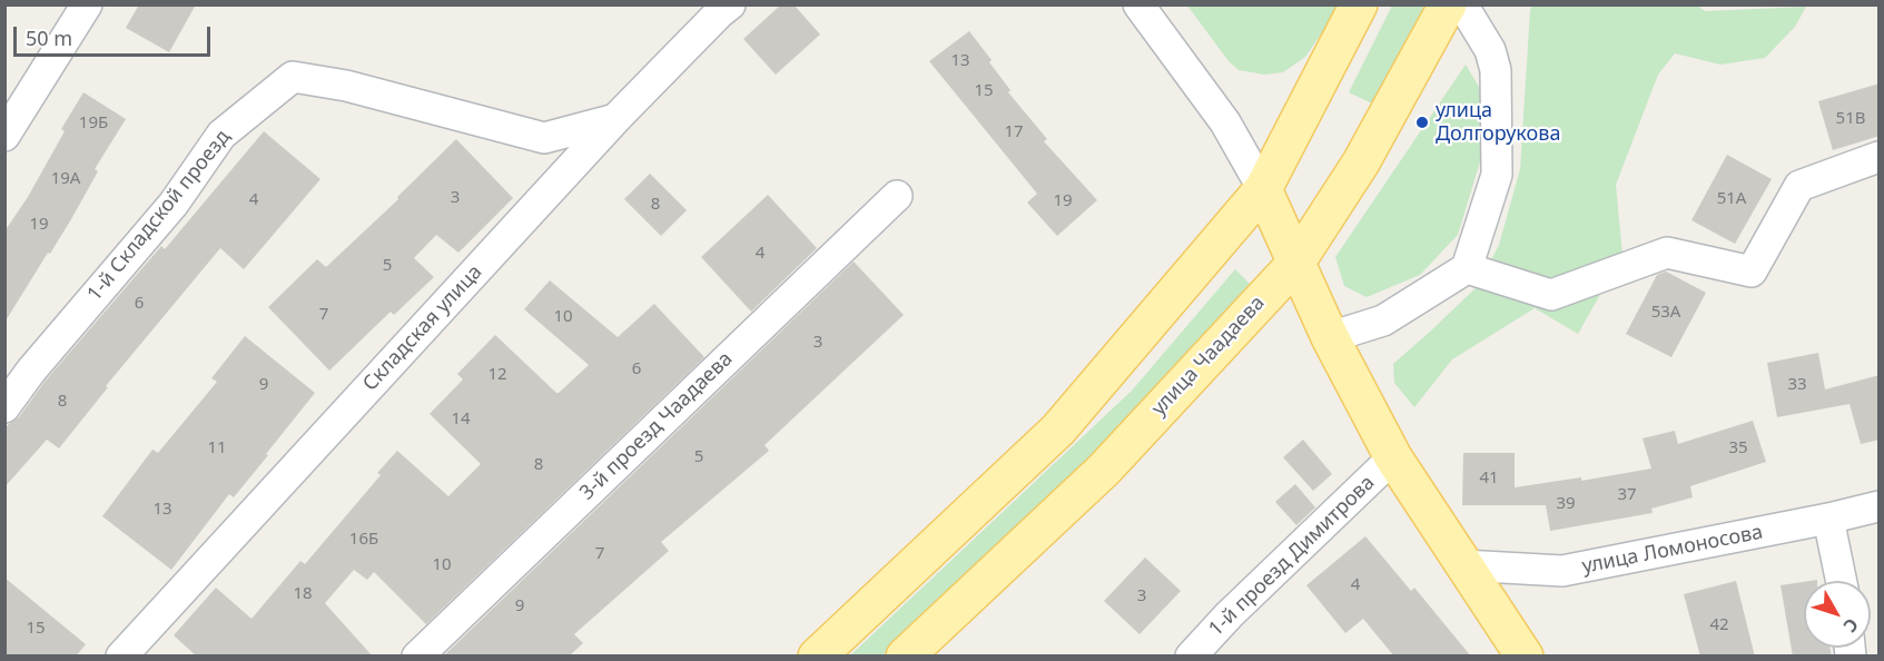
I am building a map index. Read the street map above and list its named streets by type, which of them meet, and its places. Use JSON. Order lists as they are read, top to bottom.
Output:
{
  "streets": {
    "main road": ["улица Чаадаева"],
    "street": [
      "1-й Складской проезд",
      "Складская улица",
      "3-й проезд Чаадаева",
      "улица Ломоносова",
      "1-й проезд Димитрова"
    ]
  },
  "crossings": [
    ["1-й Складской проезд", "Складская улица"]
  ],
  "places": ["улица Долгорукова"],
  "house_numbers": [
    "13",
    "15",
    "51В",
    "19Б",
    "17",
    "19А",
    "3",
    "51А",
    "4",
    "19",
    "8",
    "19",
    "4",
    "5",
    "6",
    "53А",
    "7",
    "10",
    "3",
    "6",
    "12",
    "9",
    "33",
    "8",
    "14",
    "11",
    "35",
    "5",
    "8",
    "41",
    "37",
    "39",
    "13",
    "16Б",
    "7",
    "10",
    "4",
    "18",
    "3",
    "9",
    "42",
    "15"
  ],
  "scale_bar": "50 m",
  "north": "bottom right"
}
